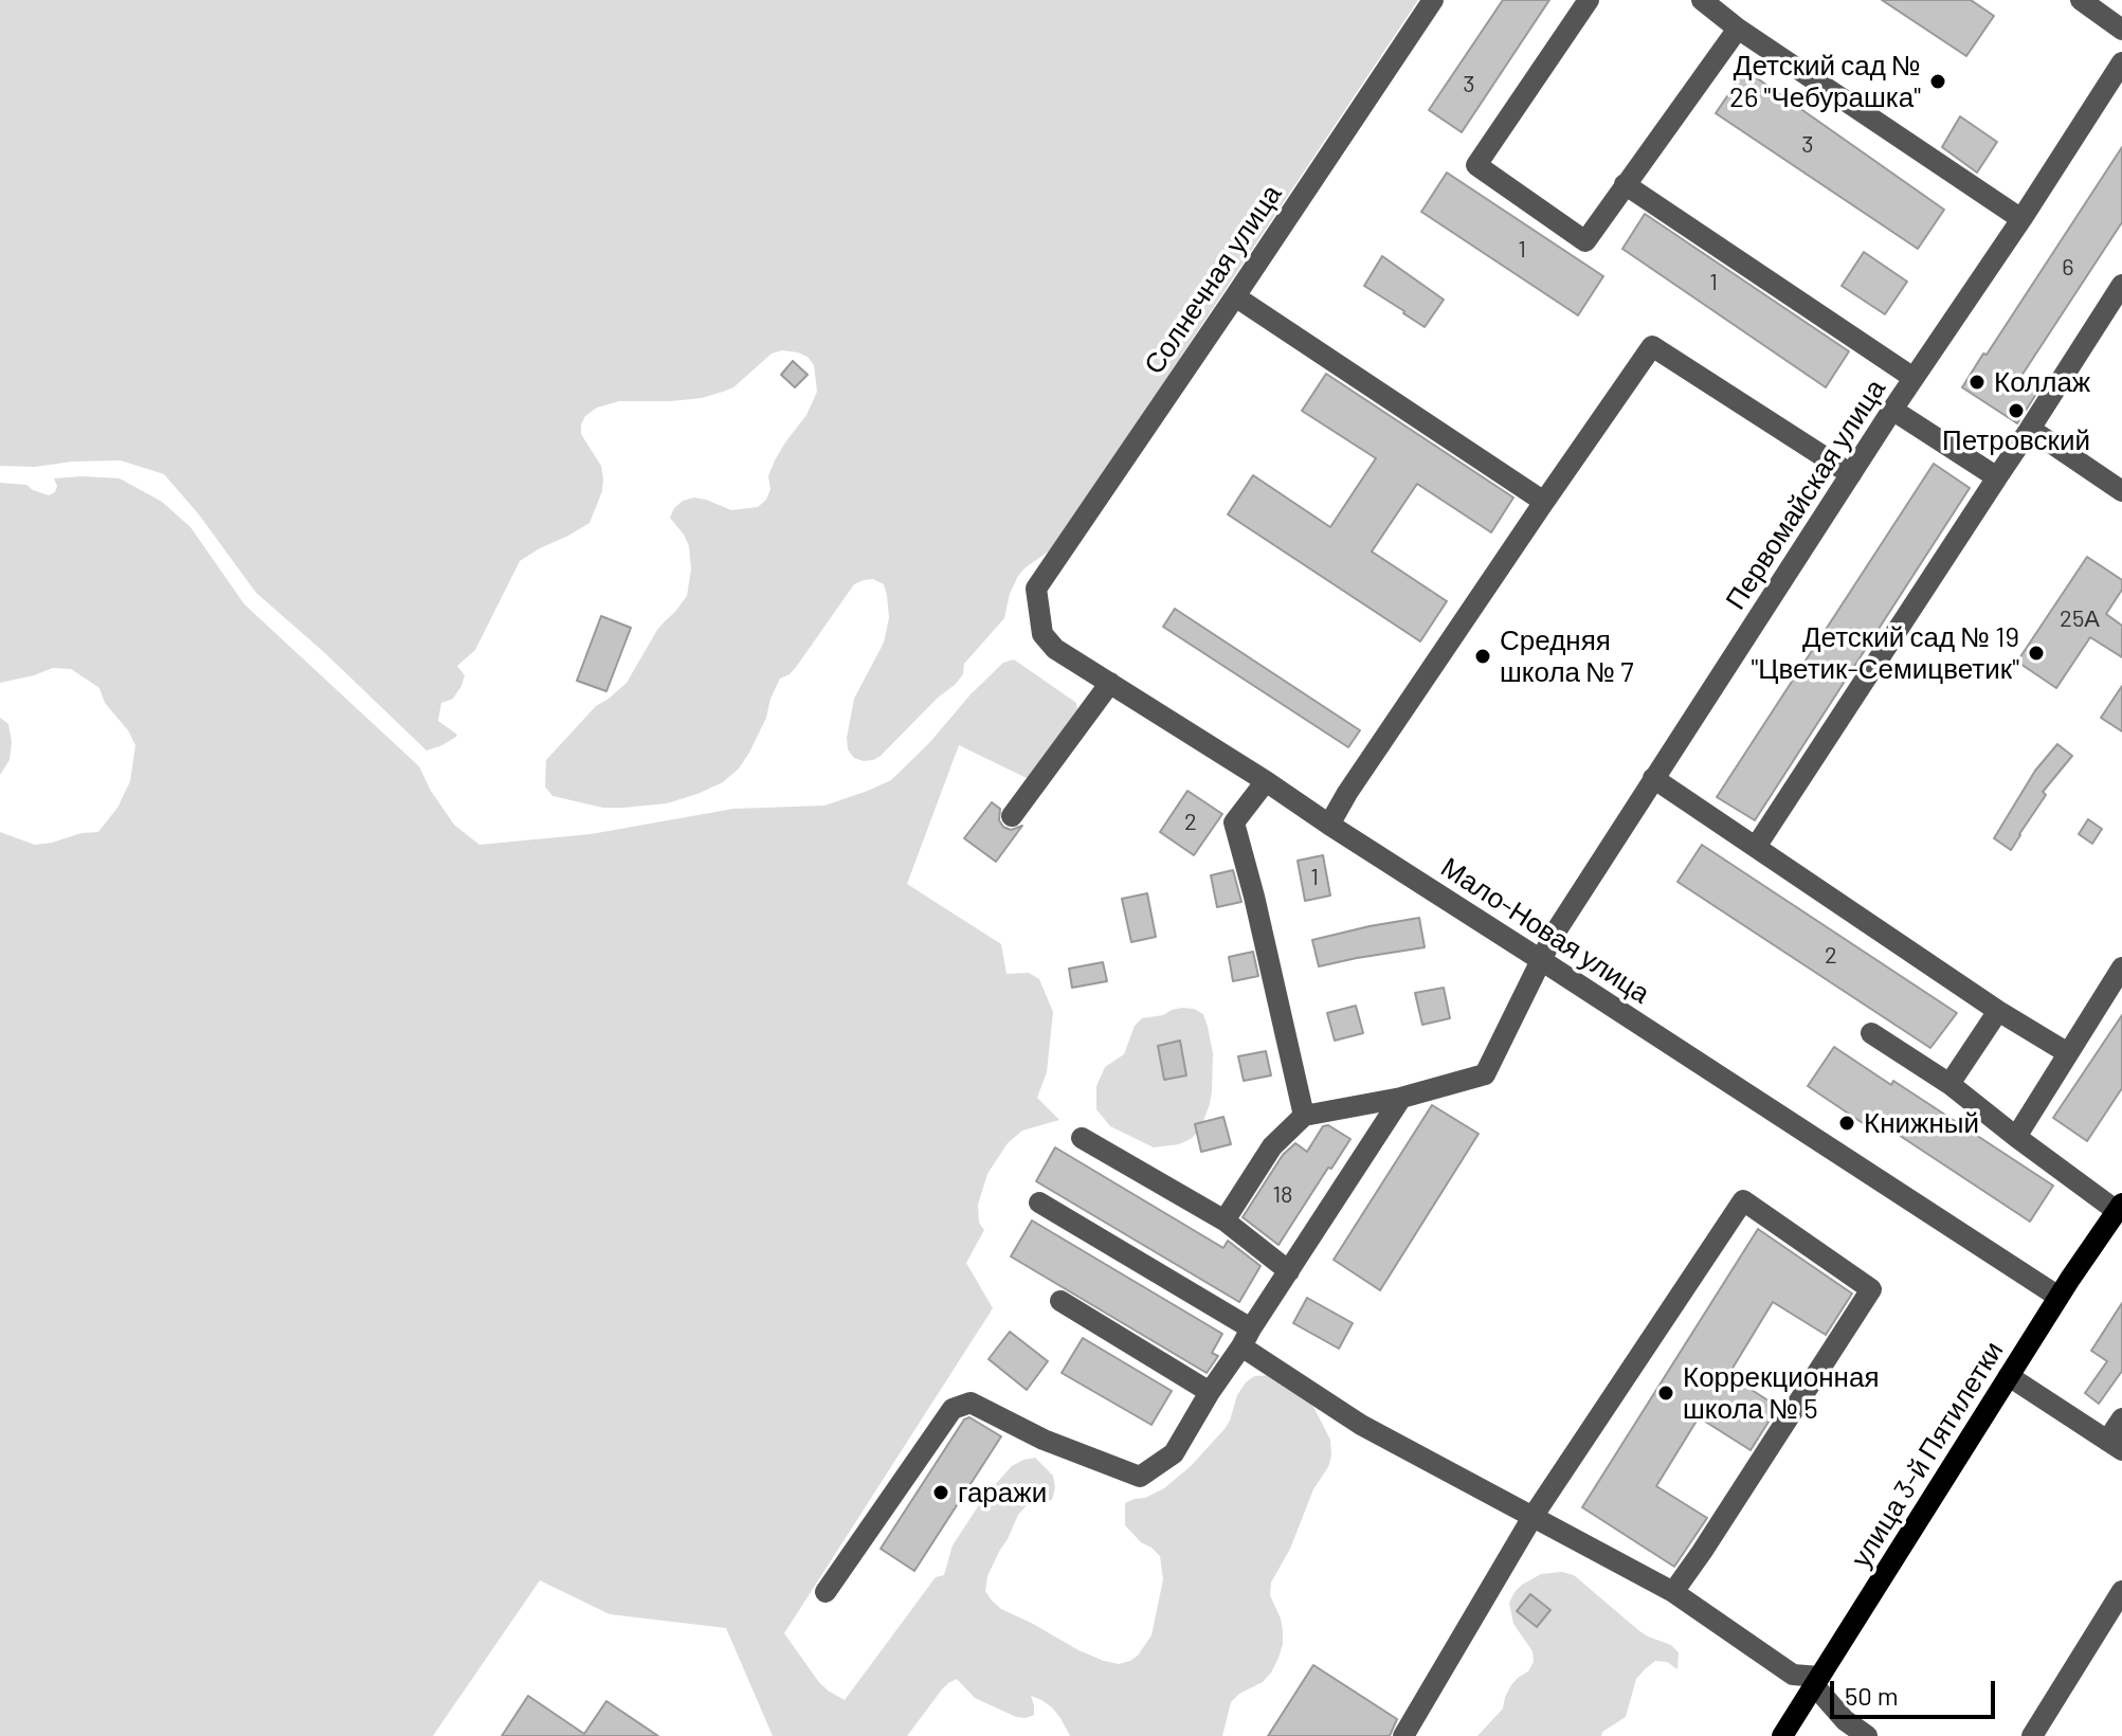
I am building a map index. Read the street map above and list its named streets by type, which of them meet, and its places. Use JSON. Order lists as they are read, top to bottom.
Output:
{
  "streets": {
    "main road": ["улица 3-й Пятилетки"],
    "street": ["Солнечная улица", "Первомайская улица", "Мало-Новая улица"]
  },
  "crossings": [
    ["Солнечная улица", "Мало-Новая улица"],
    ["Первомайская улица", "Мало-Новая улица"],
    ["Мало-Новая улица", "улица 3-й Пятилетки"]
  ],
  "places": [
    "Детский сад № 26 \"Чебурашка\"",
    "Коллаж",
    "Петровский",
    "Детский сад № 19 \"Цветик-Семицветик\"",
    "Средняя школа № 7",
    "Книжный",
    "Коррекционная школа № 5",
    "гаражи"
  ],
  "house_numbers": [
    "3",
    "3",
    "1",
    "6",
    "1",
    "25А",
    "2",
    "1",
    "2",
    "18"
  ],
  "scale_bar": "50 m"
}
